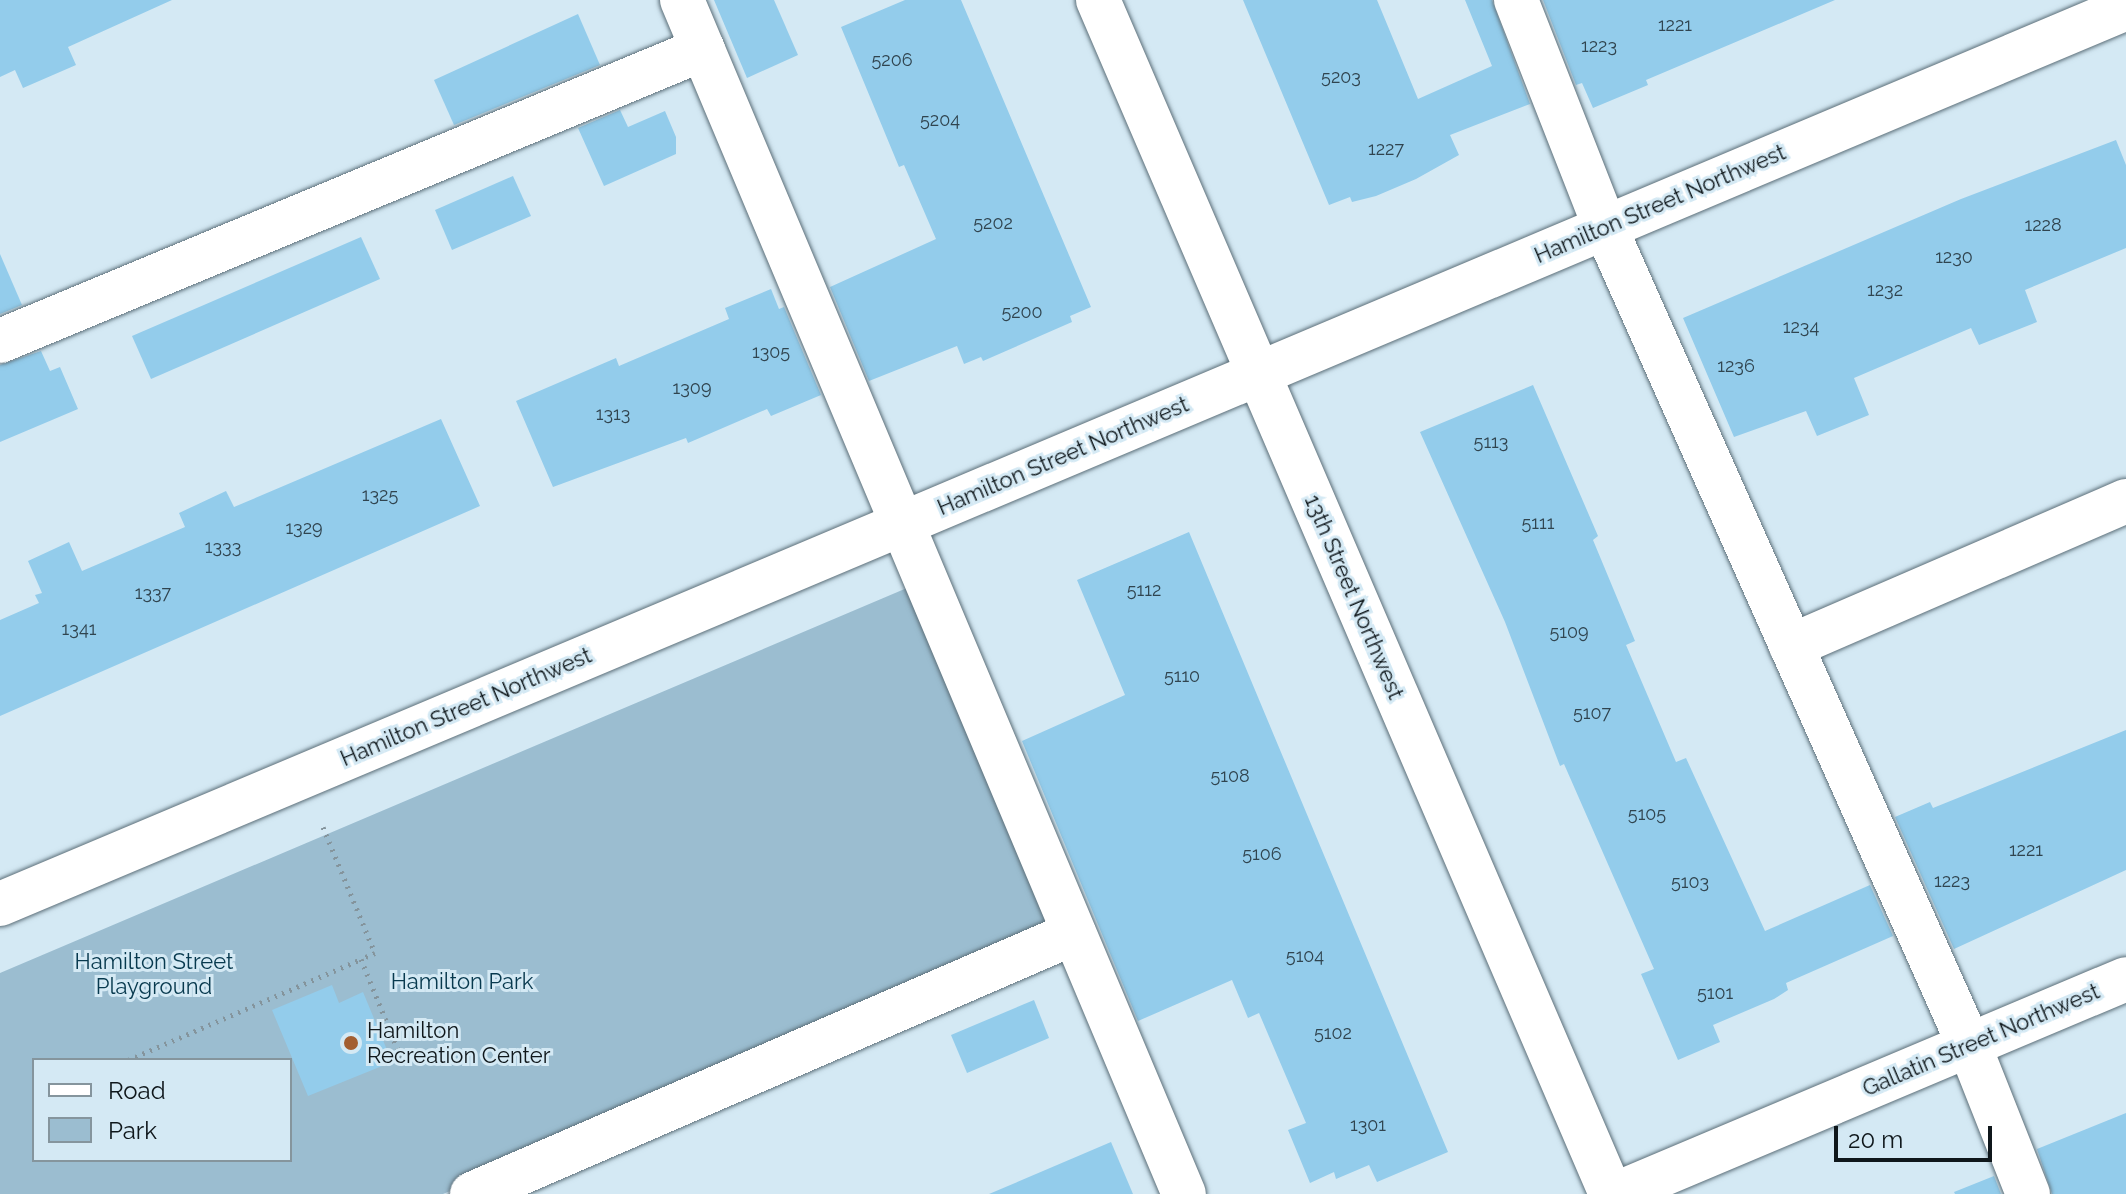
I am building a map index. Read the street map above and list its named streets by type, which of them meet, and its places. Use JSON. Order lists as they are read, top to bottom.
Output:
{
  "streets": {
    "street": ["Hamilton Street Northwest", "13th Street Northwest", "Gallatin Street Northwest"]
  },
  "crossings": [
    ["Hamilton Street Northwest", "13th Street Northwest"],
    ["13th Street Northwest", "Gallatin Street Northwest"]
  ],
  "parks": ["Hamilton Street Playground", "Hamilton Park"],
  "places": ["Hamilton Recreation Center"],
  "house_numbers": [
    "1221",
    "1223",
    "5206",
    "5203",
    "5204",
    "1227",
    "5202",
    "1228",
    "1230",
    "1232",
    "5200",
    "1234",
    "1305",
    "1236",
    "1309",
    "1313",
    "5113",
    "1325",
    "5111",
    "1329",
    "1333",
    "5112",
    "1337",
    "1341",
    "5109",
    "5110",
    "5107",
    "5108",
    "5105",
    "1221",
    "5106",
    "1223",
    "5103",
    "5104",
    "5101",
    "5102",
    "1301"
  ],
  "legend": ["Road", "Park"],
  "scale_bar": "20 m"
}
